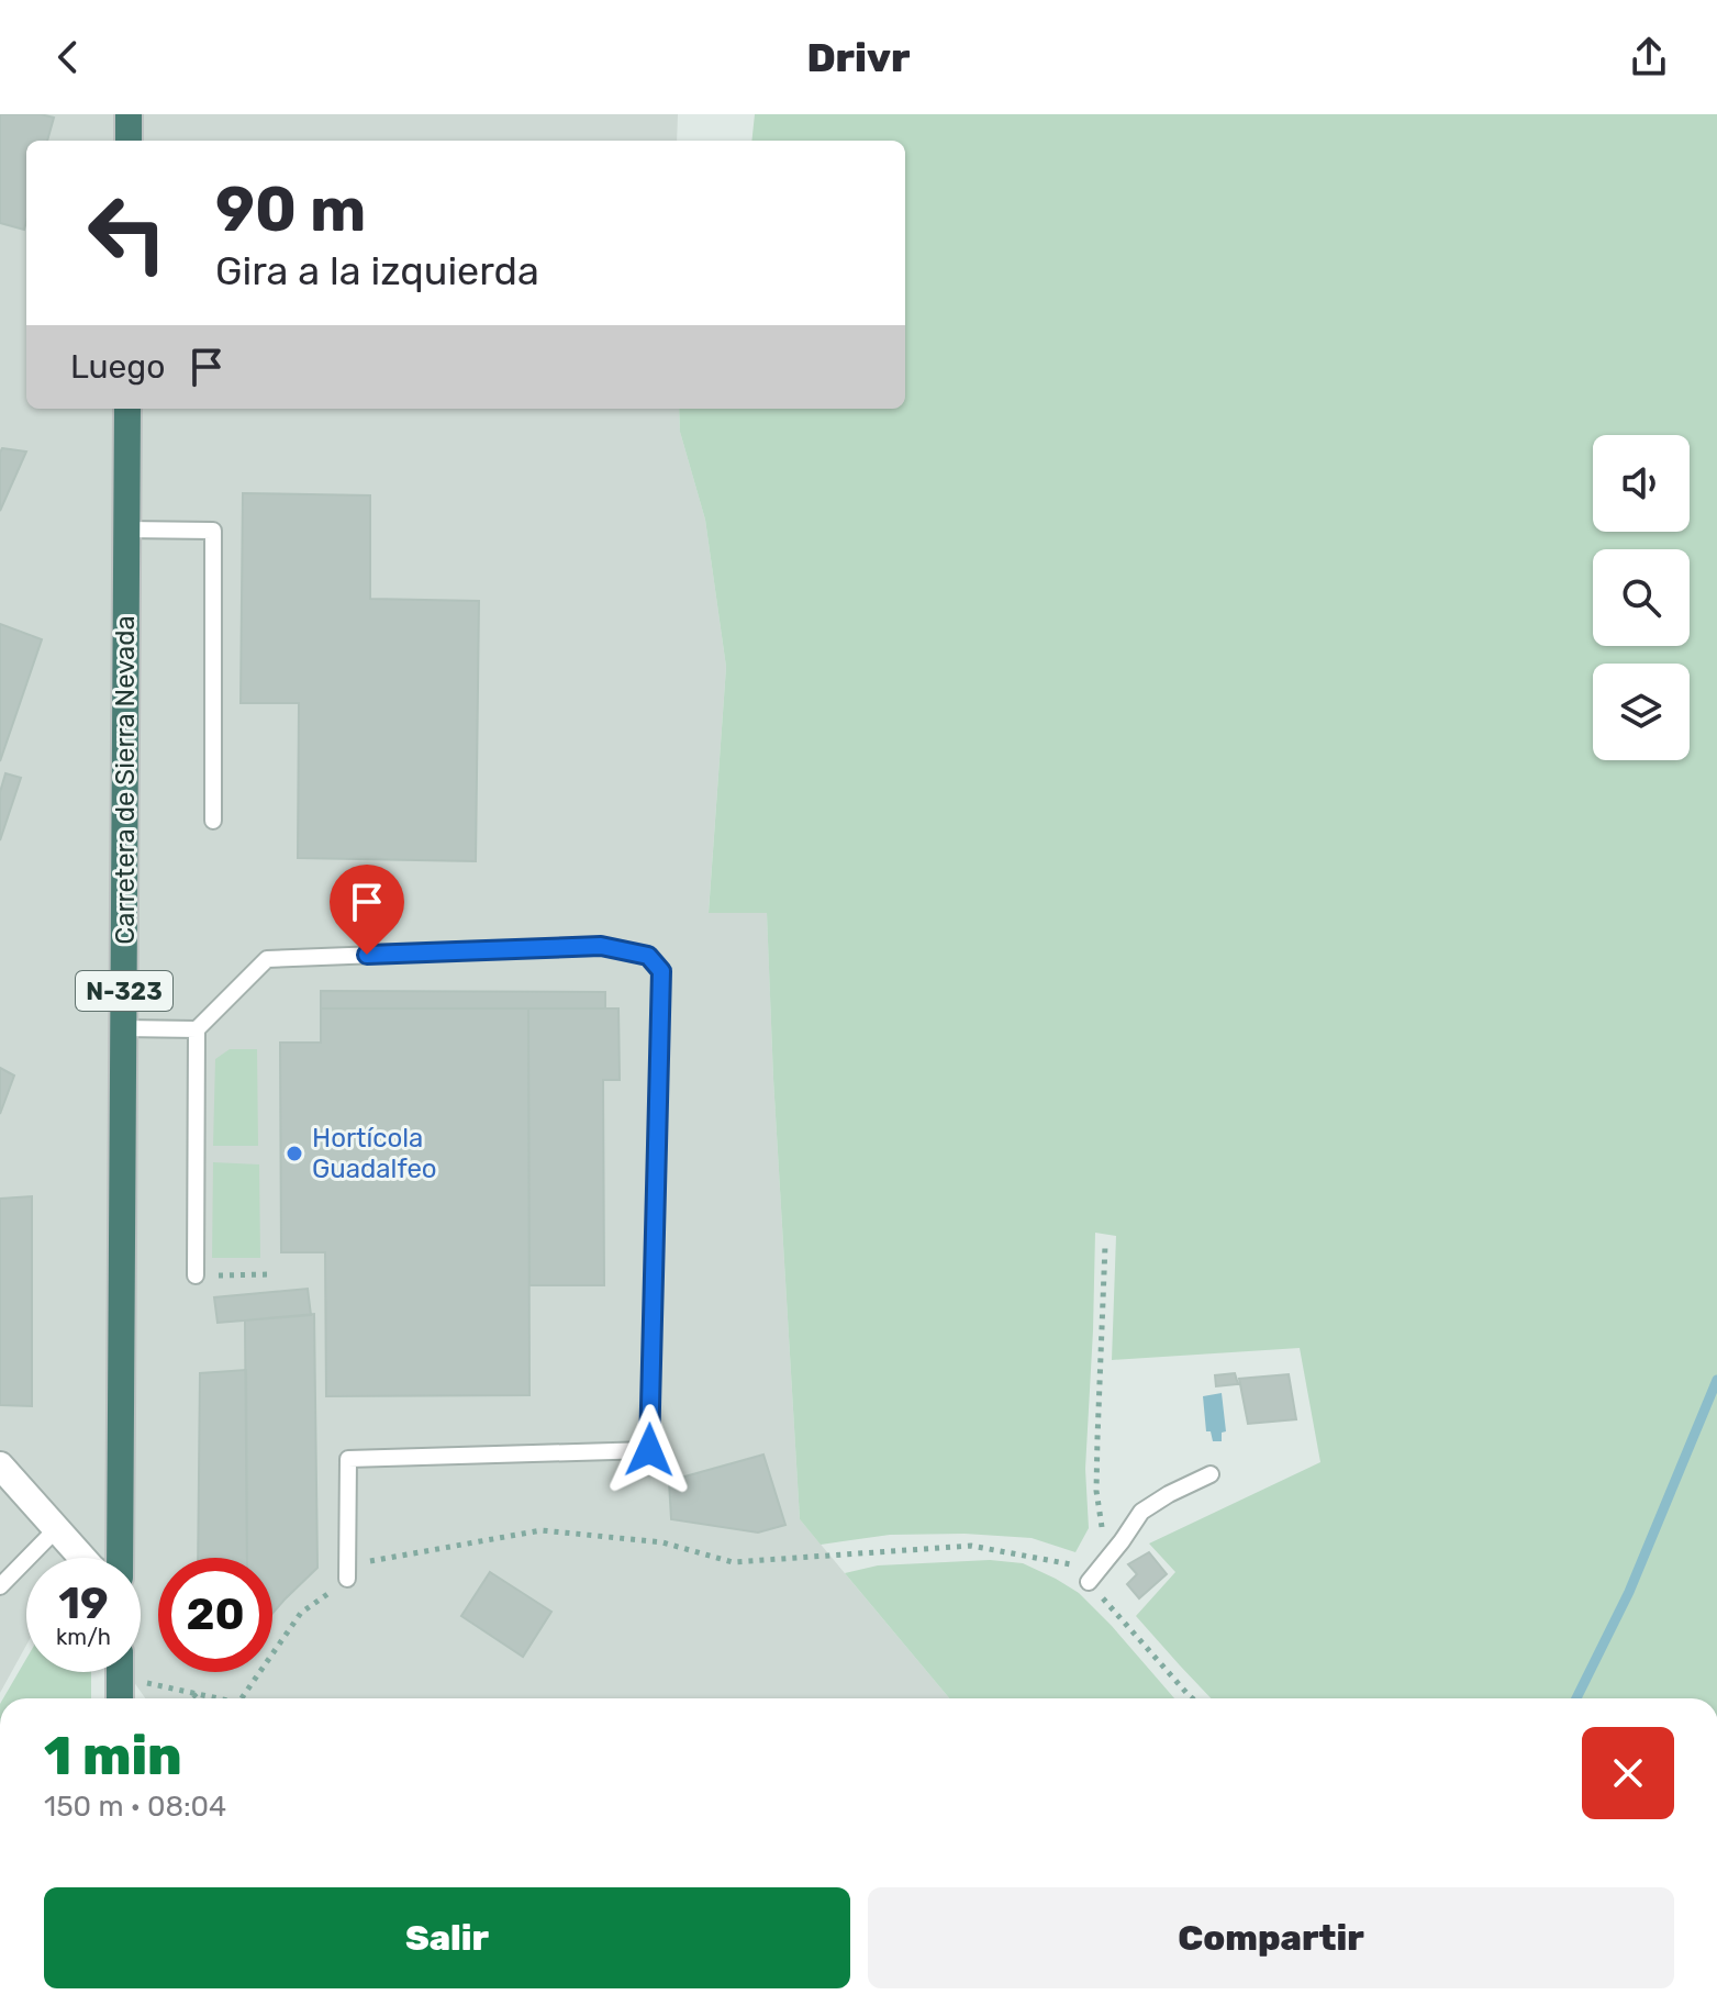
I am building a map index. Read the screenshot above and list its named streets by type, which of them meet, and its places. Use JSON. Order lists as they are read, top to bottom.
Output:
{
  "streets": {
    "highway": ["Carretera de Sierra Nevada", "N-323"]
  },
  "places": ["Hortícola Guadalfeo"],
  "page": {
    "header": "Drivr",
    "turn": ["90 m", "Gira a la izquierda"],
    "then": "Luego",
    "speed": "19 km/h",
    "limit": "20",
    "heading": ["1 min", "150 m · 08:04"],
    "buttons": ["Salir", "Compartir"]
  }
}
